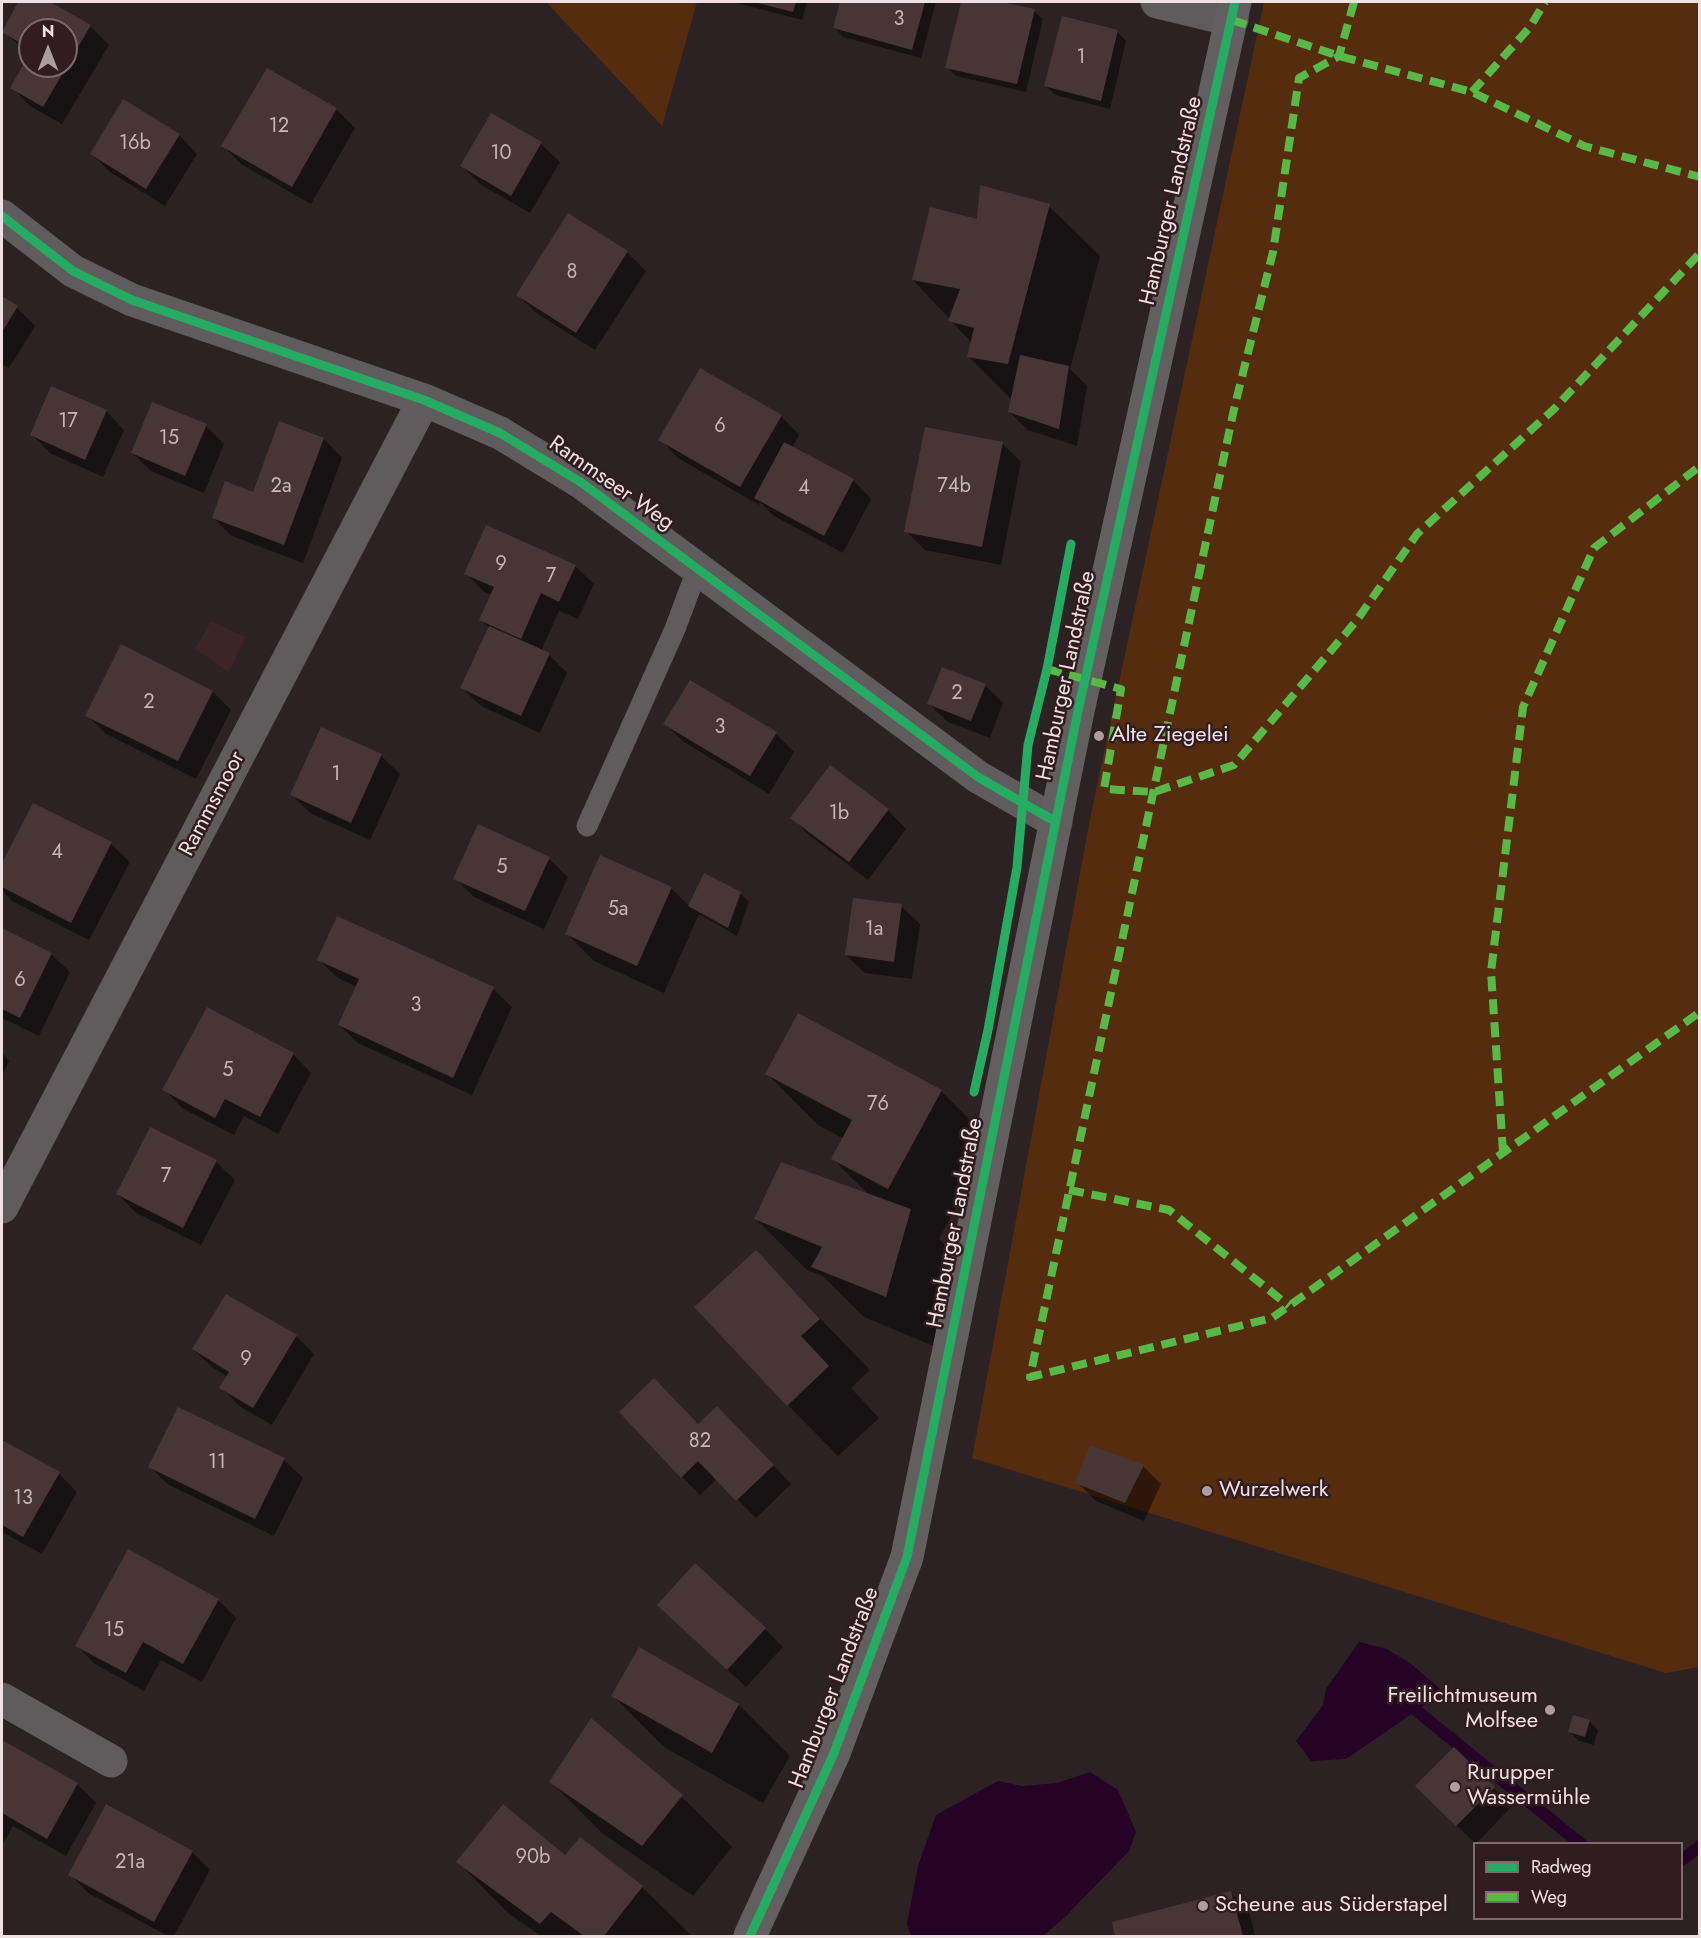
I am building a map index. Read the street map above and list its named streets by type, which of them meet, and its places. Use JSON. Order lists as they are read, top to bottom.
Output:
{
  "streets": {
    "main road": ["Hamburger Landstraße"],
    "street": ["Rammseer Weg", "Rammsmoor"]
  },
  "crossings": [
    ["Hamburger Landstraße", "Rammseer Weg"],
    ["Rammseer Weg", "Rammsmoor"]
  ],
  "places": [
    "Alte Ziegelei",
    "Wurzelwerk",
    "Freilichtmuseum Molfsee",
    "Rurupper Wassermühle",
    "Scheune aus Süderstapel"
  ],
  "house_numbers": [
    "3",
    "1",
    "12",
    "16b",
    "10",
    "8",
    "17",
    "6",
    "15",
    "2a",
    "74b",
    "4",
    "9",
    "7",
    "2",
    "2",
    "3",
    "1",
    "1b",
    "4",
    "5",
    "5a",
    "1a",
    "6",
    "3",
    "5",
    "76",
    "7",
    "9",
    "82",
    "11",
    "13",
    "15",
    "90b",
    "21a"
  ],
  "legend": ["Radweg", "Weg"],
  "north": "top"
}
